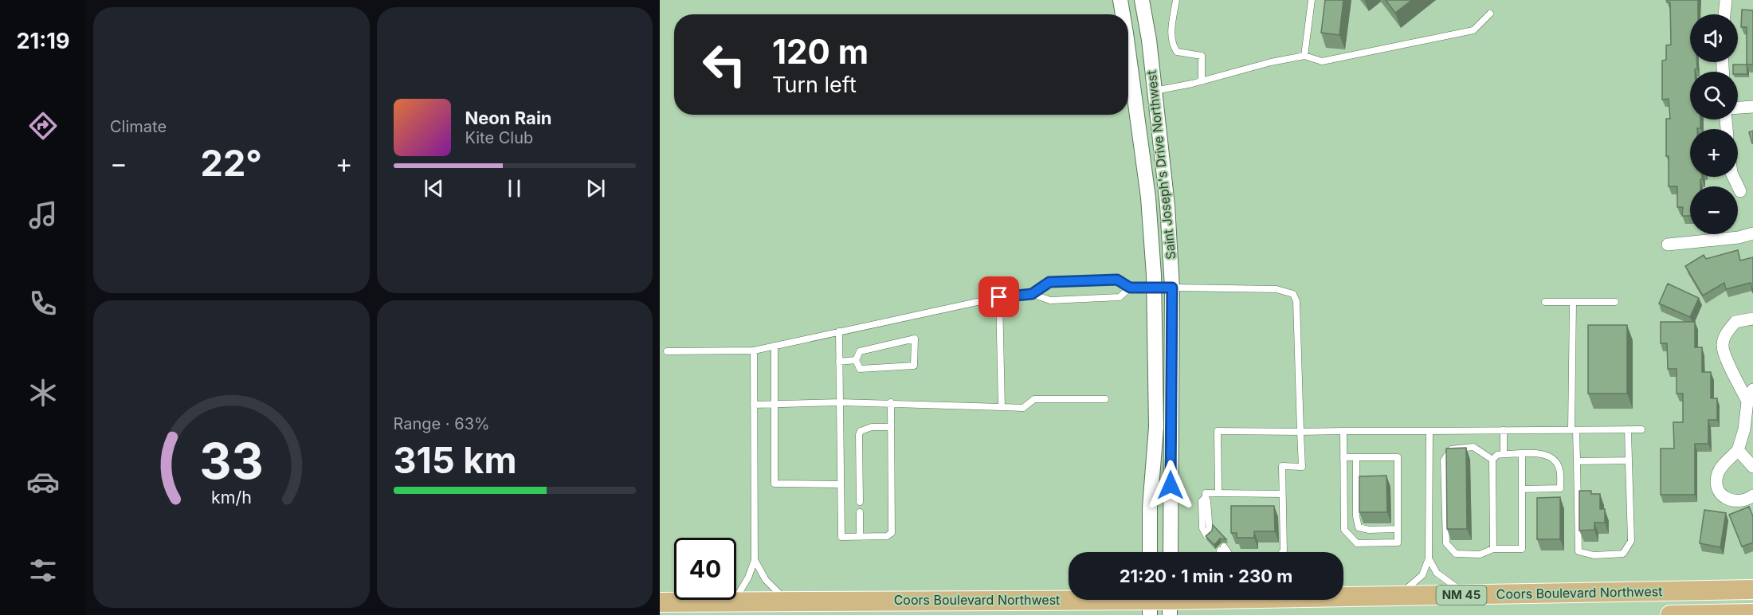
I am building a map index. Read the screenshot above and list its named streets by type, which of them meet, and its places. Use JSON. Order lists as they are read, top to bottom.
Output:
{
  "streets": {
    "main road": ["Coors Boulevard Northwest", "NM 45"],
    "street": ["Saint Joseph's Drive Northwest"]
  },
  "page": {
    "tabs": "21:19",
    "tile": [
      "Climate",
      ["Range · 63%", "315 km"]
    ],
    "map_buttons": ["+", "−"],
    "turn": ["120 m", "Turn left"],
    "song": ["Neon Rain", "Kite Club"],
    "heat": ["−", "22°", "+"],
    "limit": "40",
    "trip": "21:20 · 1 min · 230 m",
    "gauge": ["33", "km/h"]
  }
}
